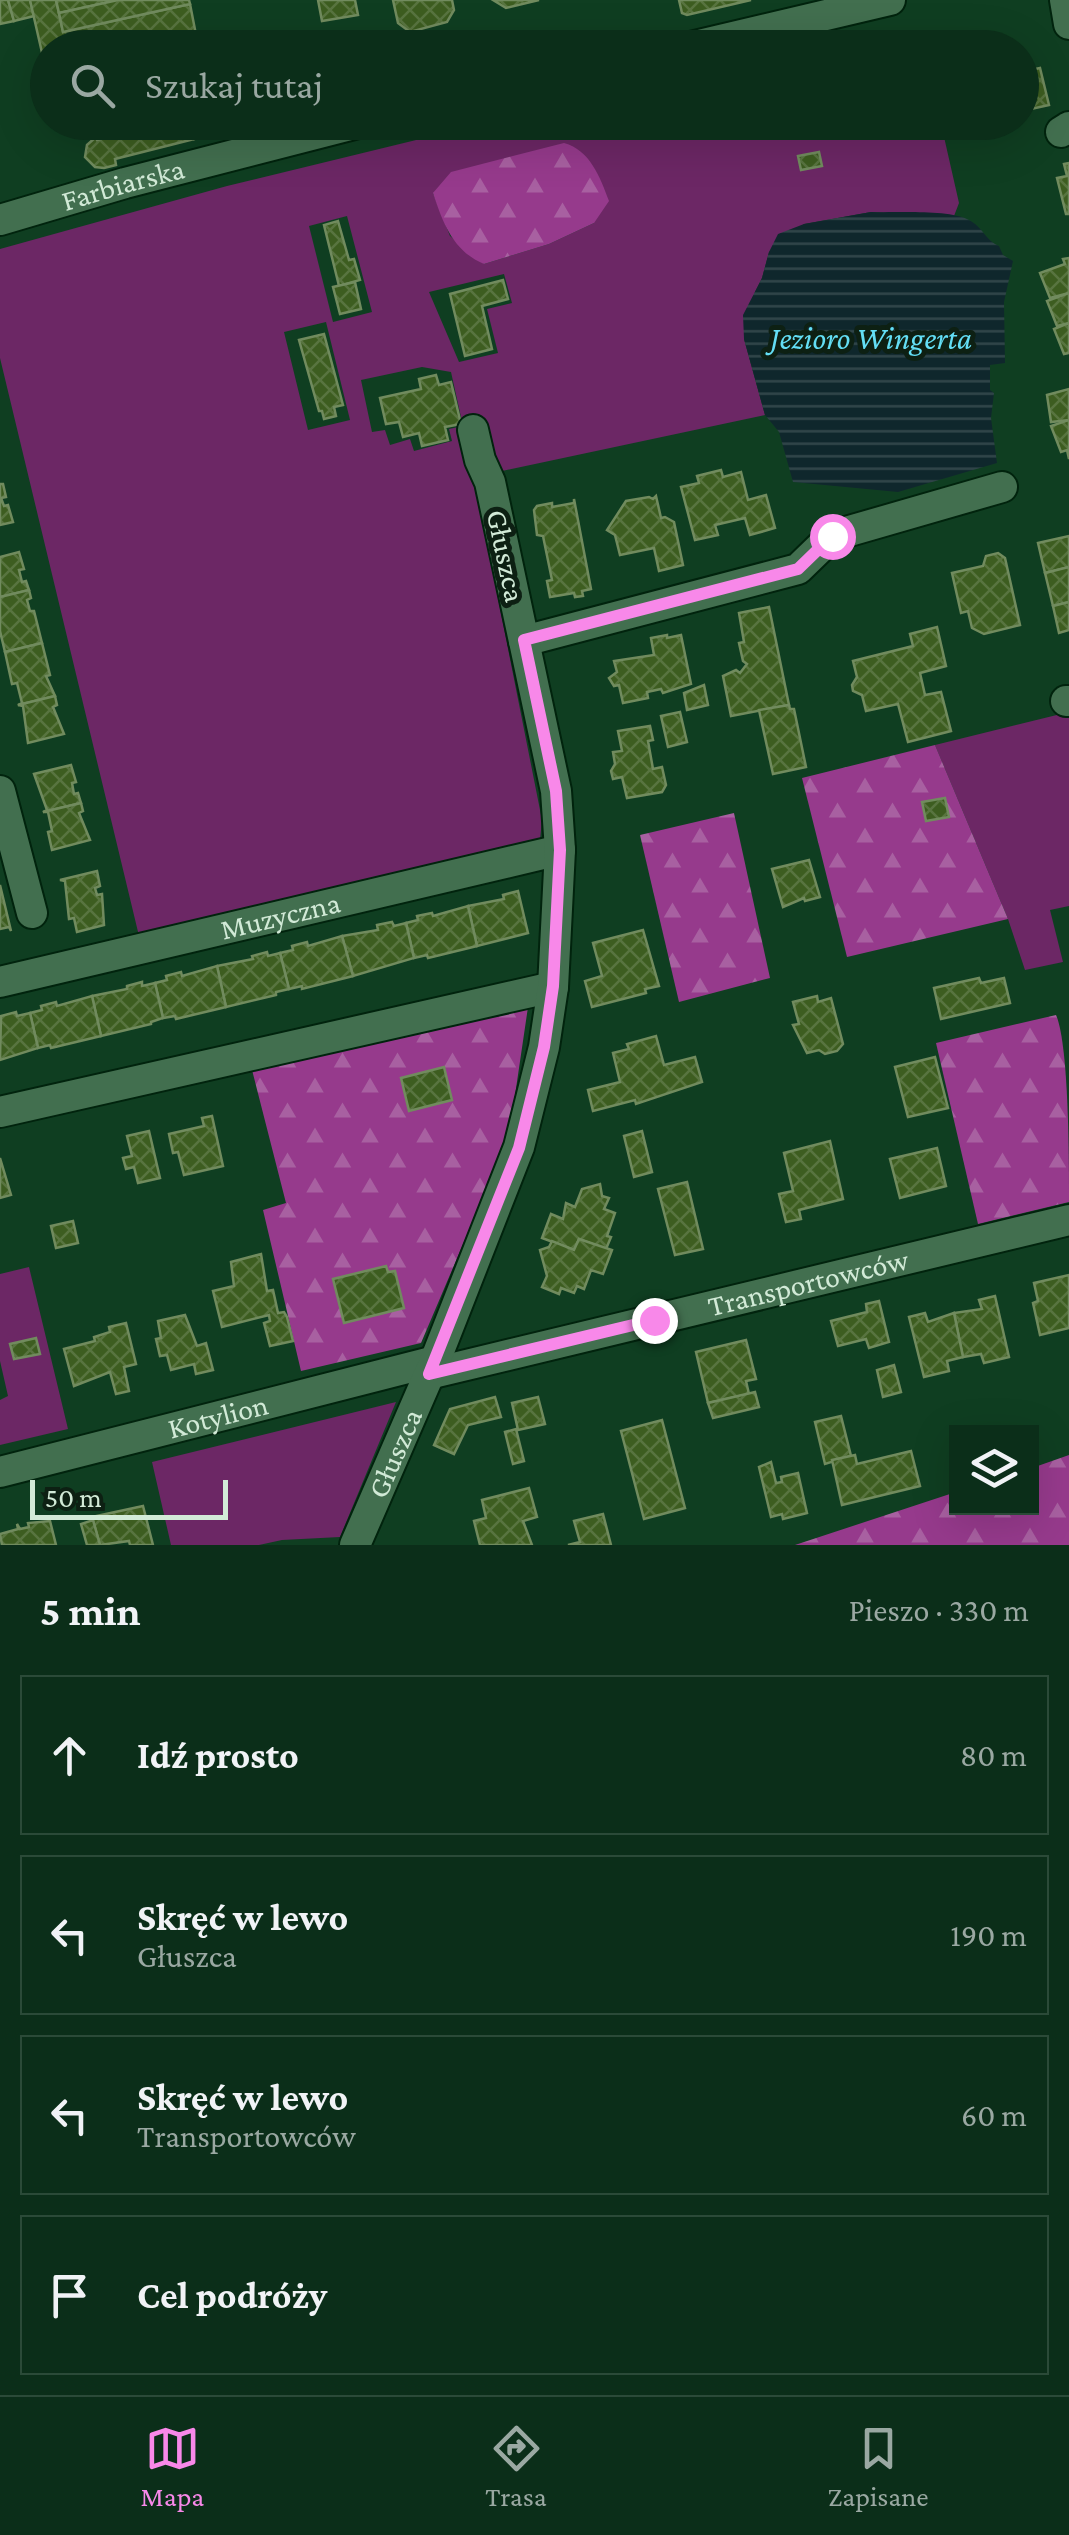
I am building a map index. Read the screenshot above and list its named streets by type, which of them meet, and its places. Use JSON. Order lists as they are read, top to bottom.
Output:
{
  "streets": {
    "street": [
      "Farbiarska",
      "Głuszca",
      "Muzyczna",
      "Transportowców",
      "Kotylion"
    ]
  },
  "crossings": [
    ["Głuszca", "Muzyczna"],
    ["Głuszca", "Transportowców"],
    ["Głuszca", "Kotylion"],
    ["Transportowców", "Kotylion"]
  ],
  "water": ["Jezioro Wingerta"],
  "scale_bar": "50 m",
  "page": {
    "search": "Szukaj tutaj",
    "scale": "50 m",
    "heading": ["5 min", "Pieszo · 330 m"],
    "list": [
      ["Idź prosto", "80 m"],
      ["Skręć w lewo", "Głuszca", "190 m"],
      ["Skręć w lewo", "Transportowców", "60 m"],
      "Cel podróży"
    ],
    "nav": ["Mapa", "Trasa", "Zapisane"]
  }
}
